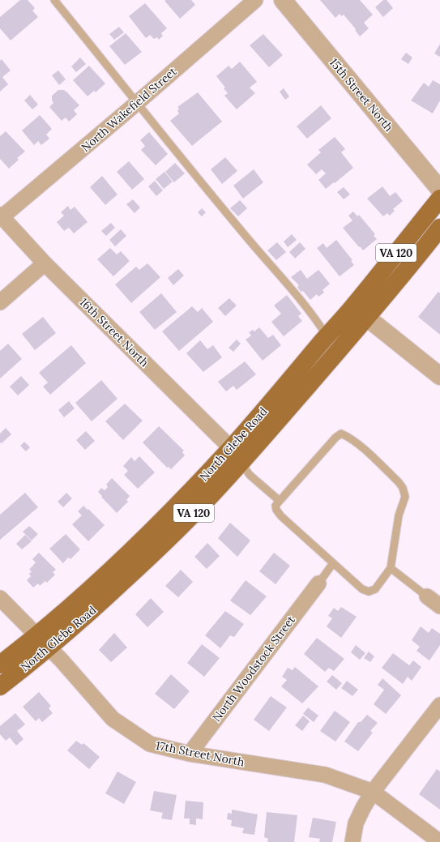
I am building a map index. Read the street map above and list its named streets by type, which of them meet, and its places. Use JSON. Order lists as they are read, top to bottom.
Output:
{
  "streets": {
    "main road": ["VA 120", "North Glebe Road"],
    "street": [
      "15th Street North",
      "North Wakefield Street",
      "16th Street North",
      "North Woodstock Street",
      "17th Street North"
    ]
  },
  "crossings": [
    ["North Wakefield Street", "16th Street North"],
    ["16th Street North", "North Glebe Road"],
    ["North Glebe Road", "17th Street North"],
    ["North Woodstock Street", "17th Street North"]
  ]
}
